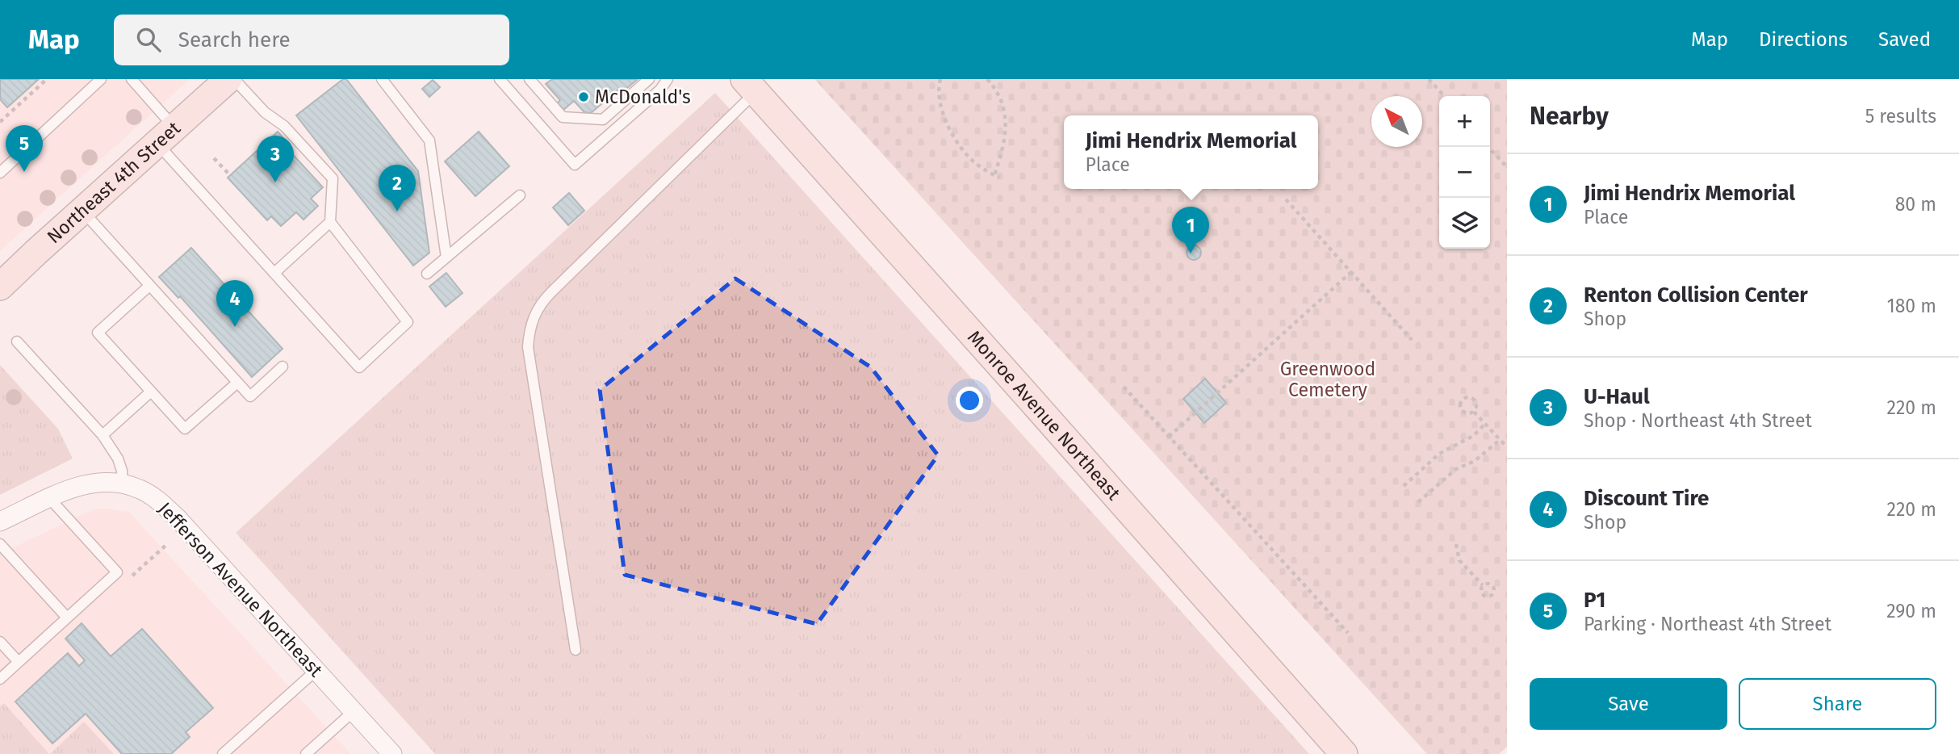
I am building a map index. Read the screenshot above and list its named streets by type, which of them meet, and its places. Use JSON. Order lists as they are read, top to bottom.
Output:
{
  "streets": {
    "street": ["Northeast 4th Street", "Monroe Avenue Northeast", "Jefferson Avenue Northeast"]
  },
  "parks": ["Greenwood Cemetery"],
  "places": ["McDonald's"],
  "north": "top left",
  "page": {
    "header": "Map",
    "search": "Search here",
    "nav": ["Map", "Directions", "Saved"],
    "heading": ["Nearby", "5 results"],
    "map_buttons": ["+", "−"],
    "popup": ["Jimi Hendrix Memorial", "Place"],
    "pins": [
      "5",
      "3",
      "2",
      "1",
      "4"
    ],
    "list": [
      {
        "mark": "1",
        "name": "Jimi Hendrix Memorial",
        "note": "Place",
        "value": "80 m"
      },
      {
        "mark": "2",
        "name": "Renton Collision Center",
        "note": "Shop",
        "value": "180 m"
      },
      {
        "mark": "3",
        "name": "U-Haul",
        "note": "Shop · Northeast 4th Street",
        "value": "220 m"
      },
      {
        "mark": "4",
        "name": "Discount Tire",
        "note": "Shop",
        "value": "220 m"
      },
      {
        "mark": "5",
        "name": "P1",
        "note": "Parking · Northeast 4th Street",
        "value": "290 m"
      }
    ],
    "buttons": ["Save", "Share"]
  }
}
